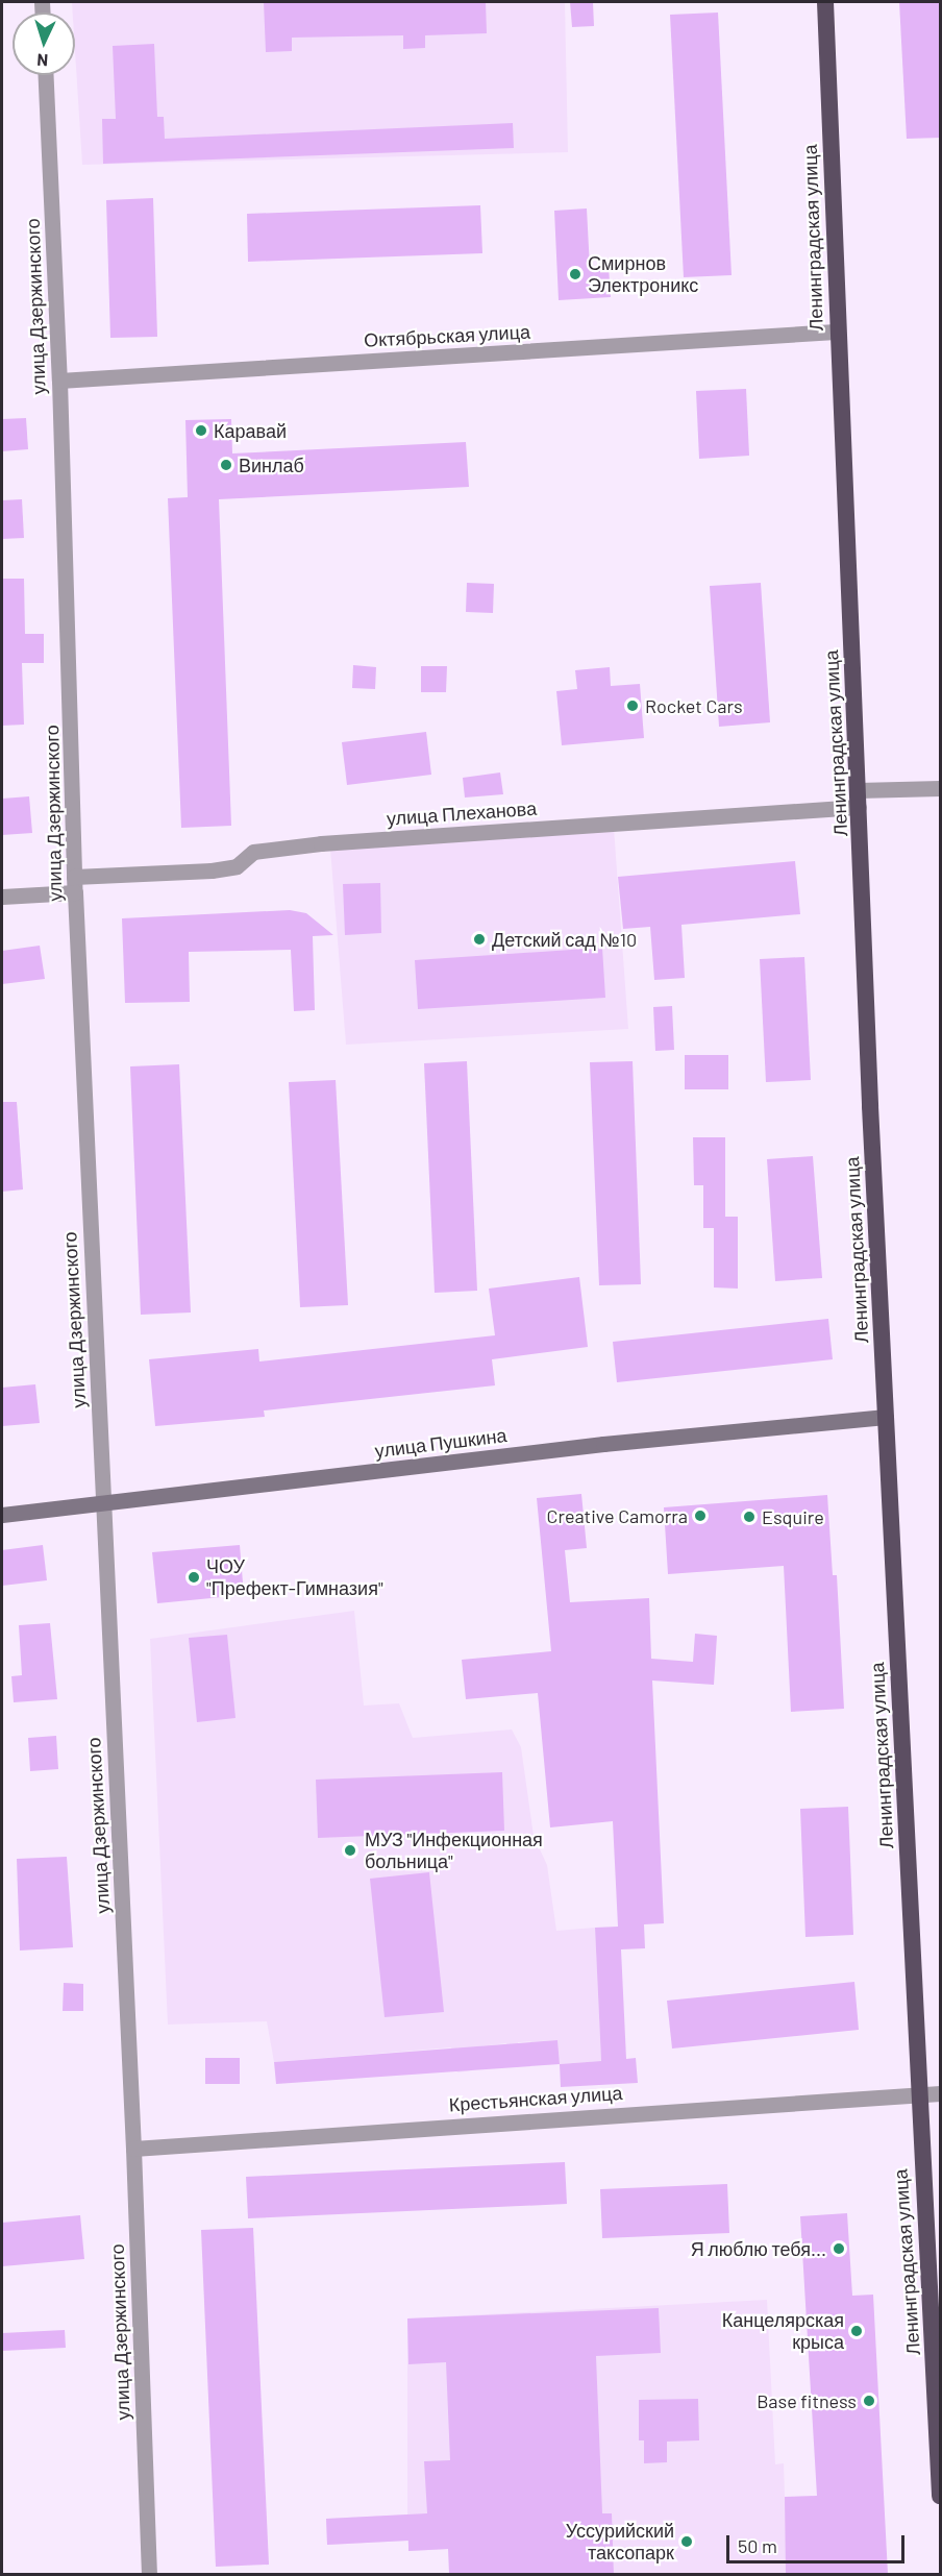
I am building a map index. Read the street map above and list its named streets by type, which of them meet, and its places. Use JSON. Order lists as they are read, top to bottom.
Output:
{
  "streets": {
    "highway": ["Ленинградская улица"],
    "main road": ["улица Пушкина"],
    "street": [
      "улица Дзержинского",
      "Октябрьская улица",
      "улица Плеханова",
      "Крестьянская улица"
    ]
  },
  "crossings": [
    ["Ленинградская улица", "Октябрьская улица"],
    ["Ленинградская улица", "улица Плеханова"],
    ["Ленинградская улица", "улица Пушкина"],
    ["Ленинградская улица", "Крестьянская улица"],
    ["улица Дзержинского", "Октябрьская улица"],
    ["улица Дзержинского", "улица Плеханова"],
    ["улица Дзержинского", "улица Пушкина"],
    ["улица Дзержинского", "Крестьянская улица"]
  ],
  "places": [
    "Смирнов Электроникс",
    "Каравай",
    "Винлаб",
    "Rocket Cars",
    "Детский сад №10",
    "Creative Camorra",
    "Esquire",
    "ЧОУ \"Префект-Гимназия\"",
    "МУЗ \"Инфекционная больница\"",
    "Я люблю тебя...",
    "Канцелярская крыса",
    "Base fitness",
    "Уссурийский таксопарк"
  ],
  "scale_bar": "50 m",
  "north": "bottom"
}
